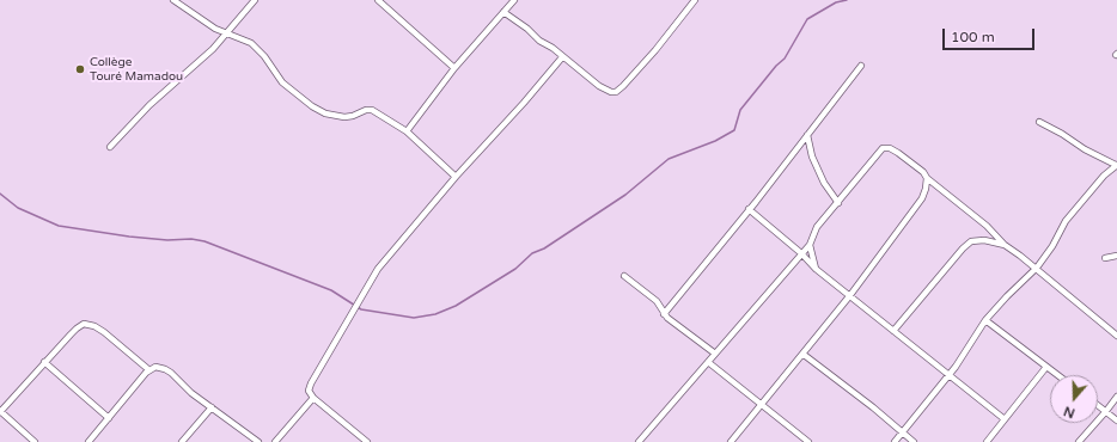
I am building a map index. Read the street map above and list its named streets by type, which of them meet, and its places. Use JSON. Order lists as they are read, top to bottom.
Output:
{
  "places": ["Collège Touré Mamadou"],
  "scale_bar": "100 m",
  "north": "bottom"
}
